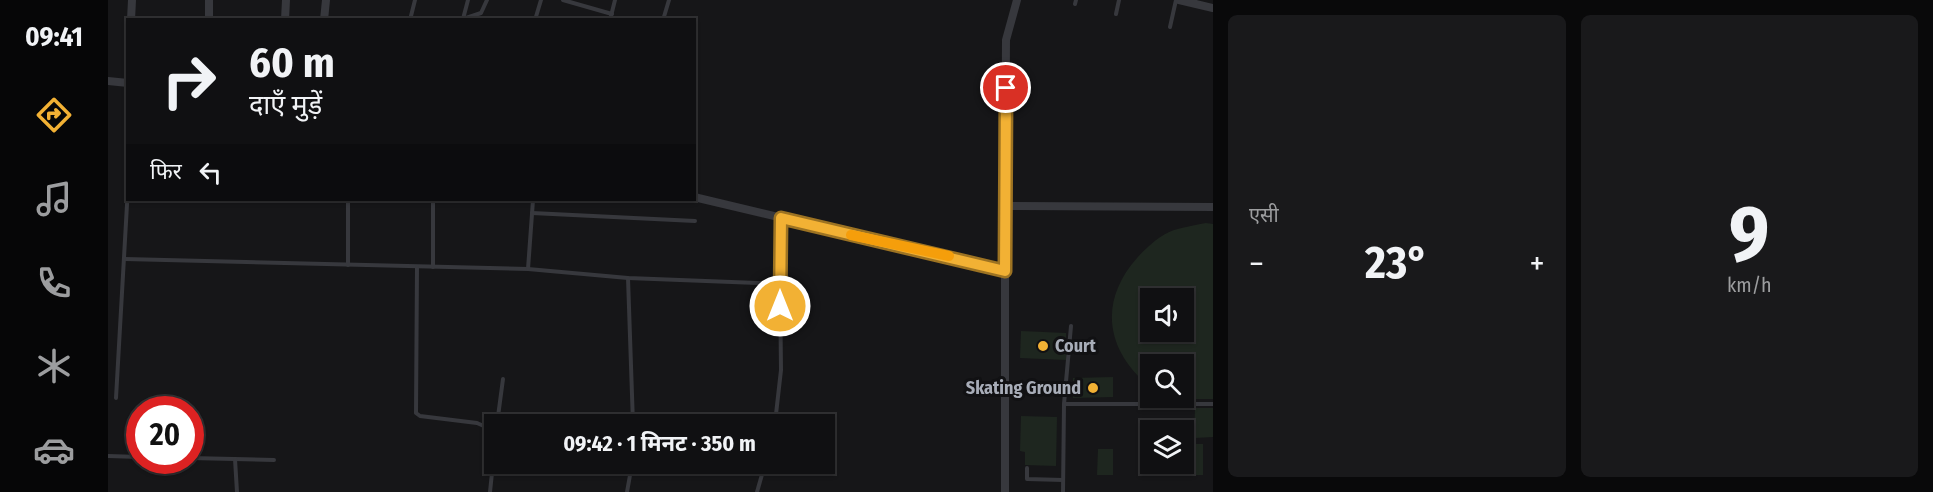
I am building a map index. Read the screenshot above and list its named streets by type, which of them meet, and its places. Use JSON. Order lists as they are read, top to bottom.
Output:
{
  "places": ["Court", "Skating Ground"],
  "page": {
    "tabs": "09:41",
    "tile": [
      "एसी",
      ["9", "km/h"]
    ],
    "turn": ["60 m", "दाएँ मुड़ें"],
    "then": "फिर",
    "heat": ["−", "23°", "+"],
    "limit": "20",
    "trip": "09:42 · 1 मिनट · 350 m"
  }
}
